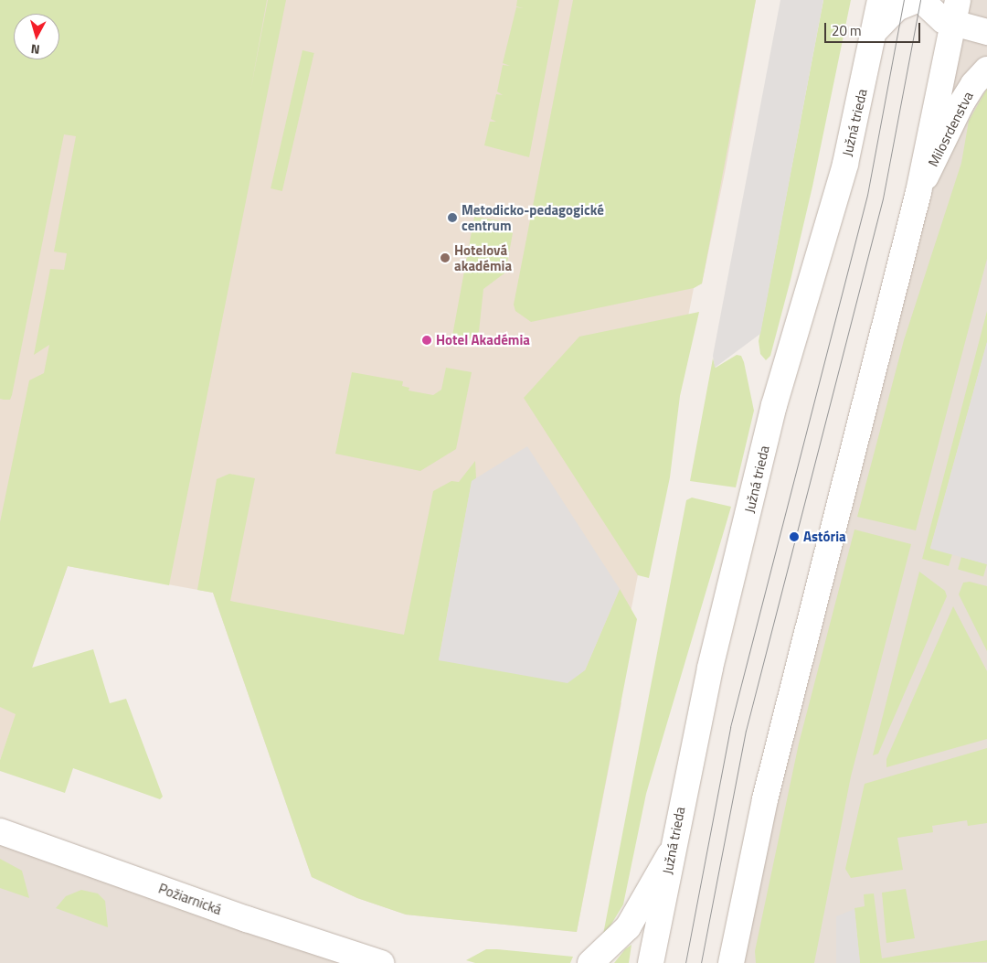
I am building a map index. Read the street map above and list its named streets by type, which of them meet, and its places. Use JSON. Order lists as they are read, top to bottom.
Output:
{
  "streets": {
    "street": ["Južná trieda", "Milosrdenstva", "Požiarnická"]
  },
  "places": [
    "Metodicko-pedagogické centrum",
    "Hotelová akadémia",
    "Hotel Akadémia",
    "Astória"
  ],
  "scale_bar": "20 m",
  "north": "bottom"
}
